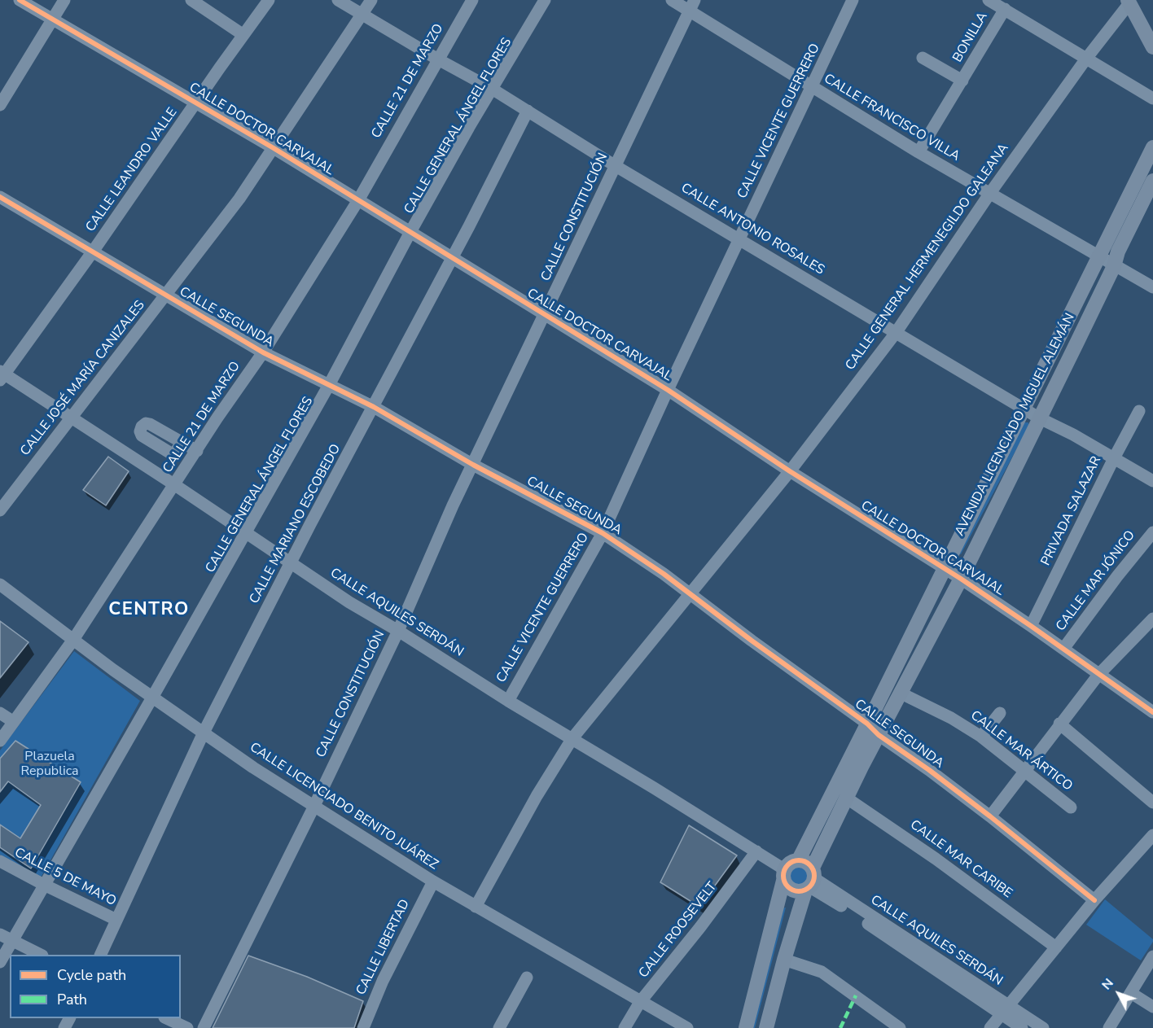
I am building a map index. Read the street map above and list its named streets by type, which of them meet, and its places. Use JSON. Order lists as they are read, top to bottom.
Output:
{
  "streets": {
    "main road": ["AVENIDA LICENCIADO MIGUEL ALEMÁN"],
    "street": [
      "BONILLA",
      "CALLE 21 DE MARZO",
      "CALLE FRANCISCO VILLA",
      "CALLE VICENTE GUERRERO",
      "CALLE GENERAL ÁNGEL FLORES",
      "CALLE DOCTOR CARVAJAL",
      "CALLE LEANDRO VALLE",
      "CALLE CONSTITUCIÓN",
      "CALLE ANTONIO ROSALES",
      "CALLE GENERAL HERMENEGILDO GALEANA",
      "CALLE SEGUNDA",
      "CALLE JOSÉ MARÍA CANIZALES",
      "PRIVADA SALAZAR",
      "CALLE MARIANO ESCOBEDO",
      "CALLE MAR JÓNICO",
      "CALLE AQUILES SERDÁN",
      "CALLE MAR ÁRTICO",
      "CALLE LICENCIADO BENITO JUÁREZ",
      "CALLE MAR CARIBE",
      "CALLE 5 DE MAYO",
      "CALLE ROOSEVELT",
      "CALLE LIBERTAD"
    ]
  },
  "crossings": [
    ["BONILLA", "CALLE FRANCISCO VILLA"],
    ["CALLE 21 DE MARZO", "CALLE DOCTOR CARVAJAL"],
    ["CALLE 21 DE MARZO", "CALLE ANTONIO ROSALES"],
    ["CALLE 21 DE MARZO", "CALLE SEGUNDA"],
    ["CALLE 21 DE MARZO", "CALLE AQUILES SERDÁN"],
    ["CALLE 21 DE MARZO", "CALLE LICENCIADO BENITO JUÁREZ"],
    ["CALLE FRANCISCO VILLA", "CALLE VICENTE GUERRERO"],
    ["CALLE FRANCISCO VILLA", "CALLE CONSTITUCIÓN"],
    ["CALLE FRANCISCO VILLA", "CALLE GENERAL HERMENEGILDO GALEANA"],
    ["CALLE FRANCISCO VILLA", "AVENIDA LICENCIADO MIGUEL ALEMÁN"],
    ["CALLE VICENTE GUERRERO", "CALLE DOCTOR CARVAJAL"],
    ["CALLE VICENTE GUERRERO", "CALLE ANTONIO ROSALES"],
    ["CALLE VICENTE GUERRERO", "CALLE SEGUNDA"],
    ["CALLE VICENTE GUERRERO", "CALLE AQUILES SERDÁN"],
    ["CALLE GENERAL ÁNGEL FLORES", "CALLE DOCTOR CARVAJAL"],
    ["CALLE GENERAL ÁNGEL FLORES", "CALLE ANTONIO ROSALES"],
    ["CALLE GENERAL ÁNGEL FLORES", "CALLE SEGUNDA"],
    ["CALLE GENERAL ÁNGEL FLORES", "CALLE AQUILES SERDÁN"],
    ["CALLE GENERAL ÁNGEL FLORES", "CALLE LICENCIADO BENITO JUÁREZ"],
    ["CALLE GENERAL ÁNGEL FLORES", "CALLE 5 DE MAYO"],
    ["CALLE DOCTOR CARVAJAL", "CALLE LEANDRO VALLE"],
    ["CALLE DOCTOR CARVAJAL", "CALLE CONSTITUCIÓN"],
    ["CALLE DOCTOR CARVAJAL", "CALLE GENERAL HERMENEGILDO GALEANA"],
    ["CALLE DOCTOR CARVAJAL", "CALLE JOSÉ MARÍA CANIZALES"],
    ["CALLE DOCTOR CARVAJAL", "AVENIDA LICENCIADO MIGUEL ALEMÁN"],
    ["CALLE DOCTOR CARVAJAL", "PRIVADA SALAZAR"],
    ["CALLE DOCTOR CARVAJAL", "CALLE MARIANO ESCOBEDO"],
    ["CALLE DOCTOR CARVAJAL", "CALLE MAR JÓNICO"],
    ["CALLE LEANDRO VALLE", "CALLE SEGUNDA"],
    ["CALLE LEANDRO VALLE", "CALLE AQUILES SERDÁN"],
    ["CALLE CONSTITUCIÓN", "CALLE ANTONIO ROSALES"],
    ["CALLE CONSTITUCIÓN", "CALLE SEGUNDA"],
    ["CALLE CONSTITUCIÓN", "CALLE AQUILES SERDÁN"],
    ["CALLE CONSTITUCIÓN", "CALLE LICENCIADO BENITO JUÁREZ"],
    ["CALLE ANTONIO ROSALES", "CALLE GENERAL HERMENEGILDO GALEANA"],
    ["CALLE ANTONIO ROSALES", "CALLE JOSÉ MARÍA CANIZALES"],
    ["CALLE ANTONIO ROSALES", "AVENIDA LICENCIADO MIGUEL ALEMÁN"],
    ["CALLE ANTONIO ROSALES", "PRIVADA SALAZAR"],
    ["CALLE ANTONIO ROSALES", "CALLE MARIANO ESCOBEDO"],
    ["CALLE GENERAL HERMENEGILDO GALEANA", "CALLE SEGUNDA"],
    ["CALLE GENERAL HERMENEGILDO GALEANA", "CALLE AQUILES SERDÁN"],
    ["CALLE GENERAL HERMENEGILDO GALEANA", "CALLE LICENCIADO BENITO JUÁREZ"],
    ["CALLE SEGUNDA", "CALLE JOSÉ MARÍA CANIZALES"],
    ["CALLE SEGUNDA", "AVENIDA LICENCIADO MIGUEL ALEMÁN"],
    ["CALLE SEGUNDA", "CALLE MARIANO ESCOBEDO"],
    ["CALLE JOSÉ MARÍA CANIZALES", "CALLE AQUILES SERDÁN"],
    ["AVENIDA LICENCIADO MIGUEL ALEMÁN", "CALLE AQUILES SERDÁN"],
    ["AVENIDA LICENCIADO MIGUEL ALEMÁN", "CALLE MAR ÁRTICO"],
    ["AVENIDA LICENCIADO MIGUEL ALEMÁN", "CALLE MAR CARIBE"],
    ["CALLE MARIANO ESCOBEDO", "CALLE AQUILES SERDÁN"],
    ["CALLE MARIANO ESCOBEDO", "CALLE LICENCIADO BENITO JUÁREZ"],
    ["CALLE MARIANO ESCOBEDO", "CALLE 5 DE MAYO"],
    ["CALLE AQUILES SERDÁN", "CALLE ROOSEVELT"],
    ["CALLE LICENCIADO BENITO JUÁREZ", "CALLE ROOSEVELT"],
    ["CALLE LICENCIADO BENITO JUÁREZ", "CALLE LIBERTAD"]
  ],
  "districts": ["CENTRO"],
  "parks": ["Plazuela Republica"],
  "legend": ["Cycle path", "Path"],
  "north": "top left"
}
